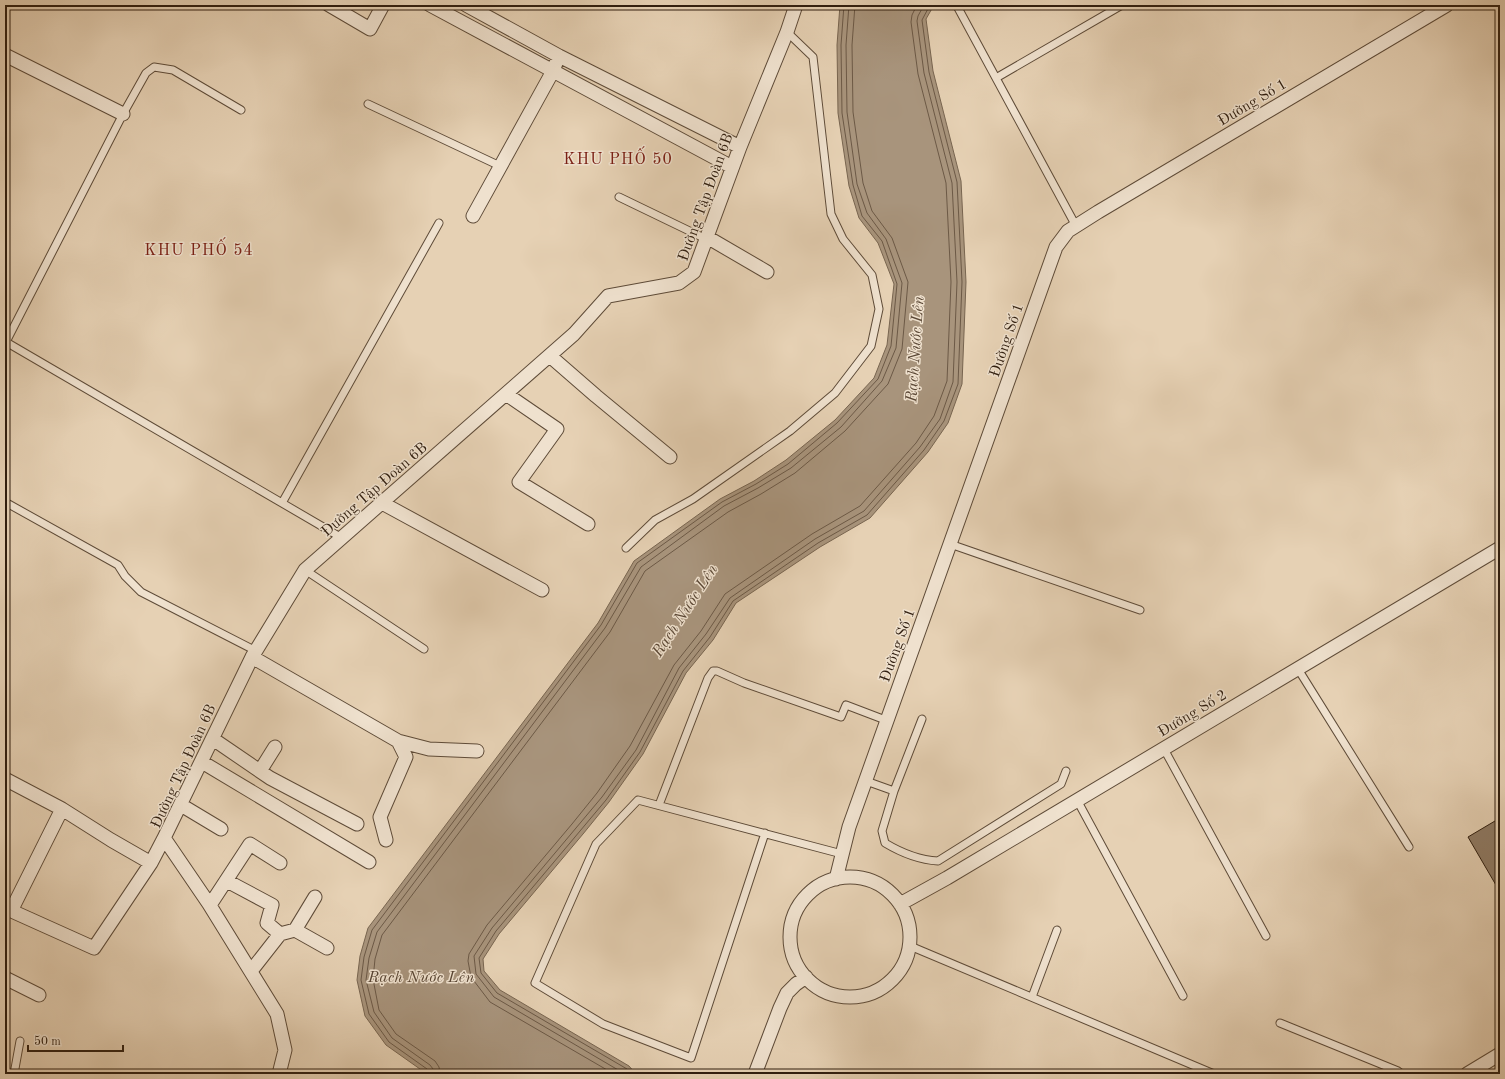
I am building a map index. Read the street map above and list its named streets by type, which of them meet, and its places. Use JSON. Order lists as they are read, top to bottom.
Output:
{
  "streets": {
    "street": ["Đường Số 1", "Đường Tập Đoàn 6B", "Đường Số 2"]
  },
  "crossings": [
    ["Đường Số 1", "Đường Số 2"]
  ],
  "districts": ["KHU PHỐ 50", "KHU PHỐ 54"],
  "water": ["Rạch Nước Lên"],
  "scale_bar": "50 m"
}
